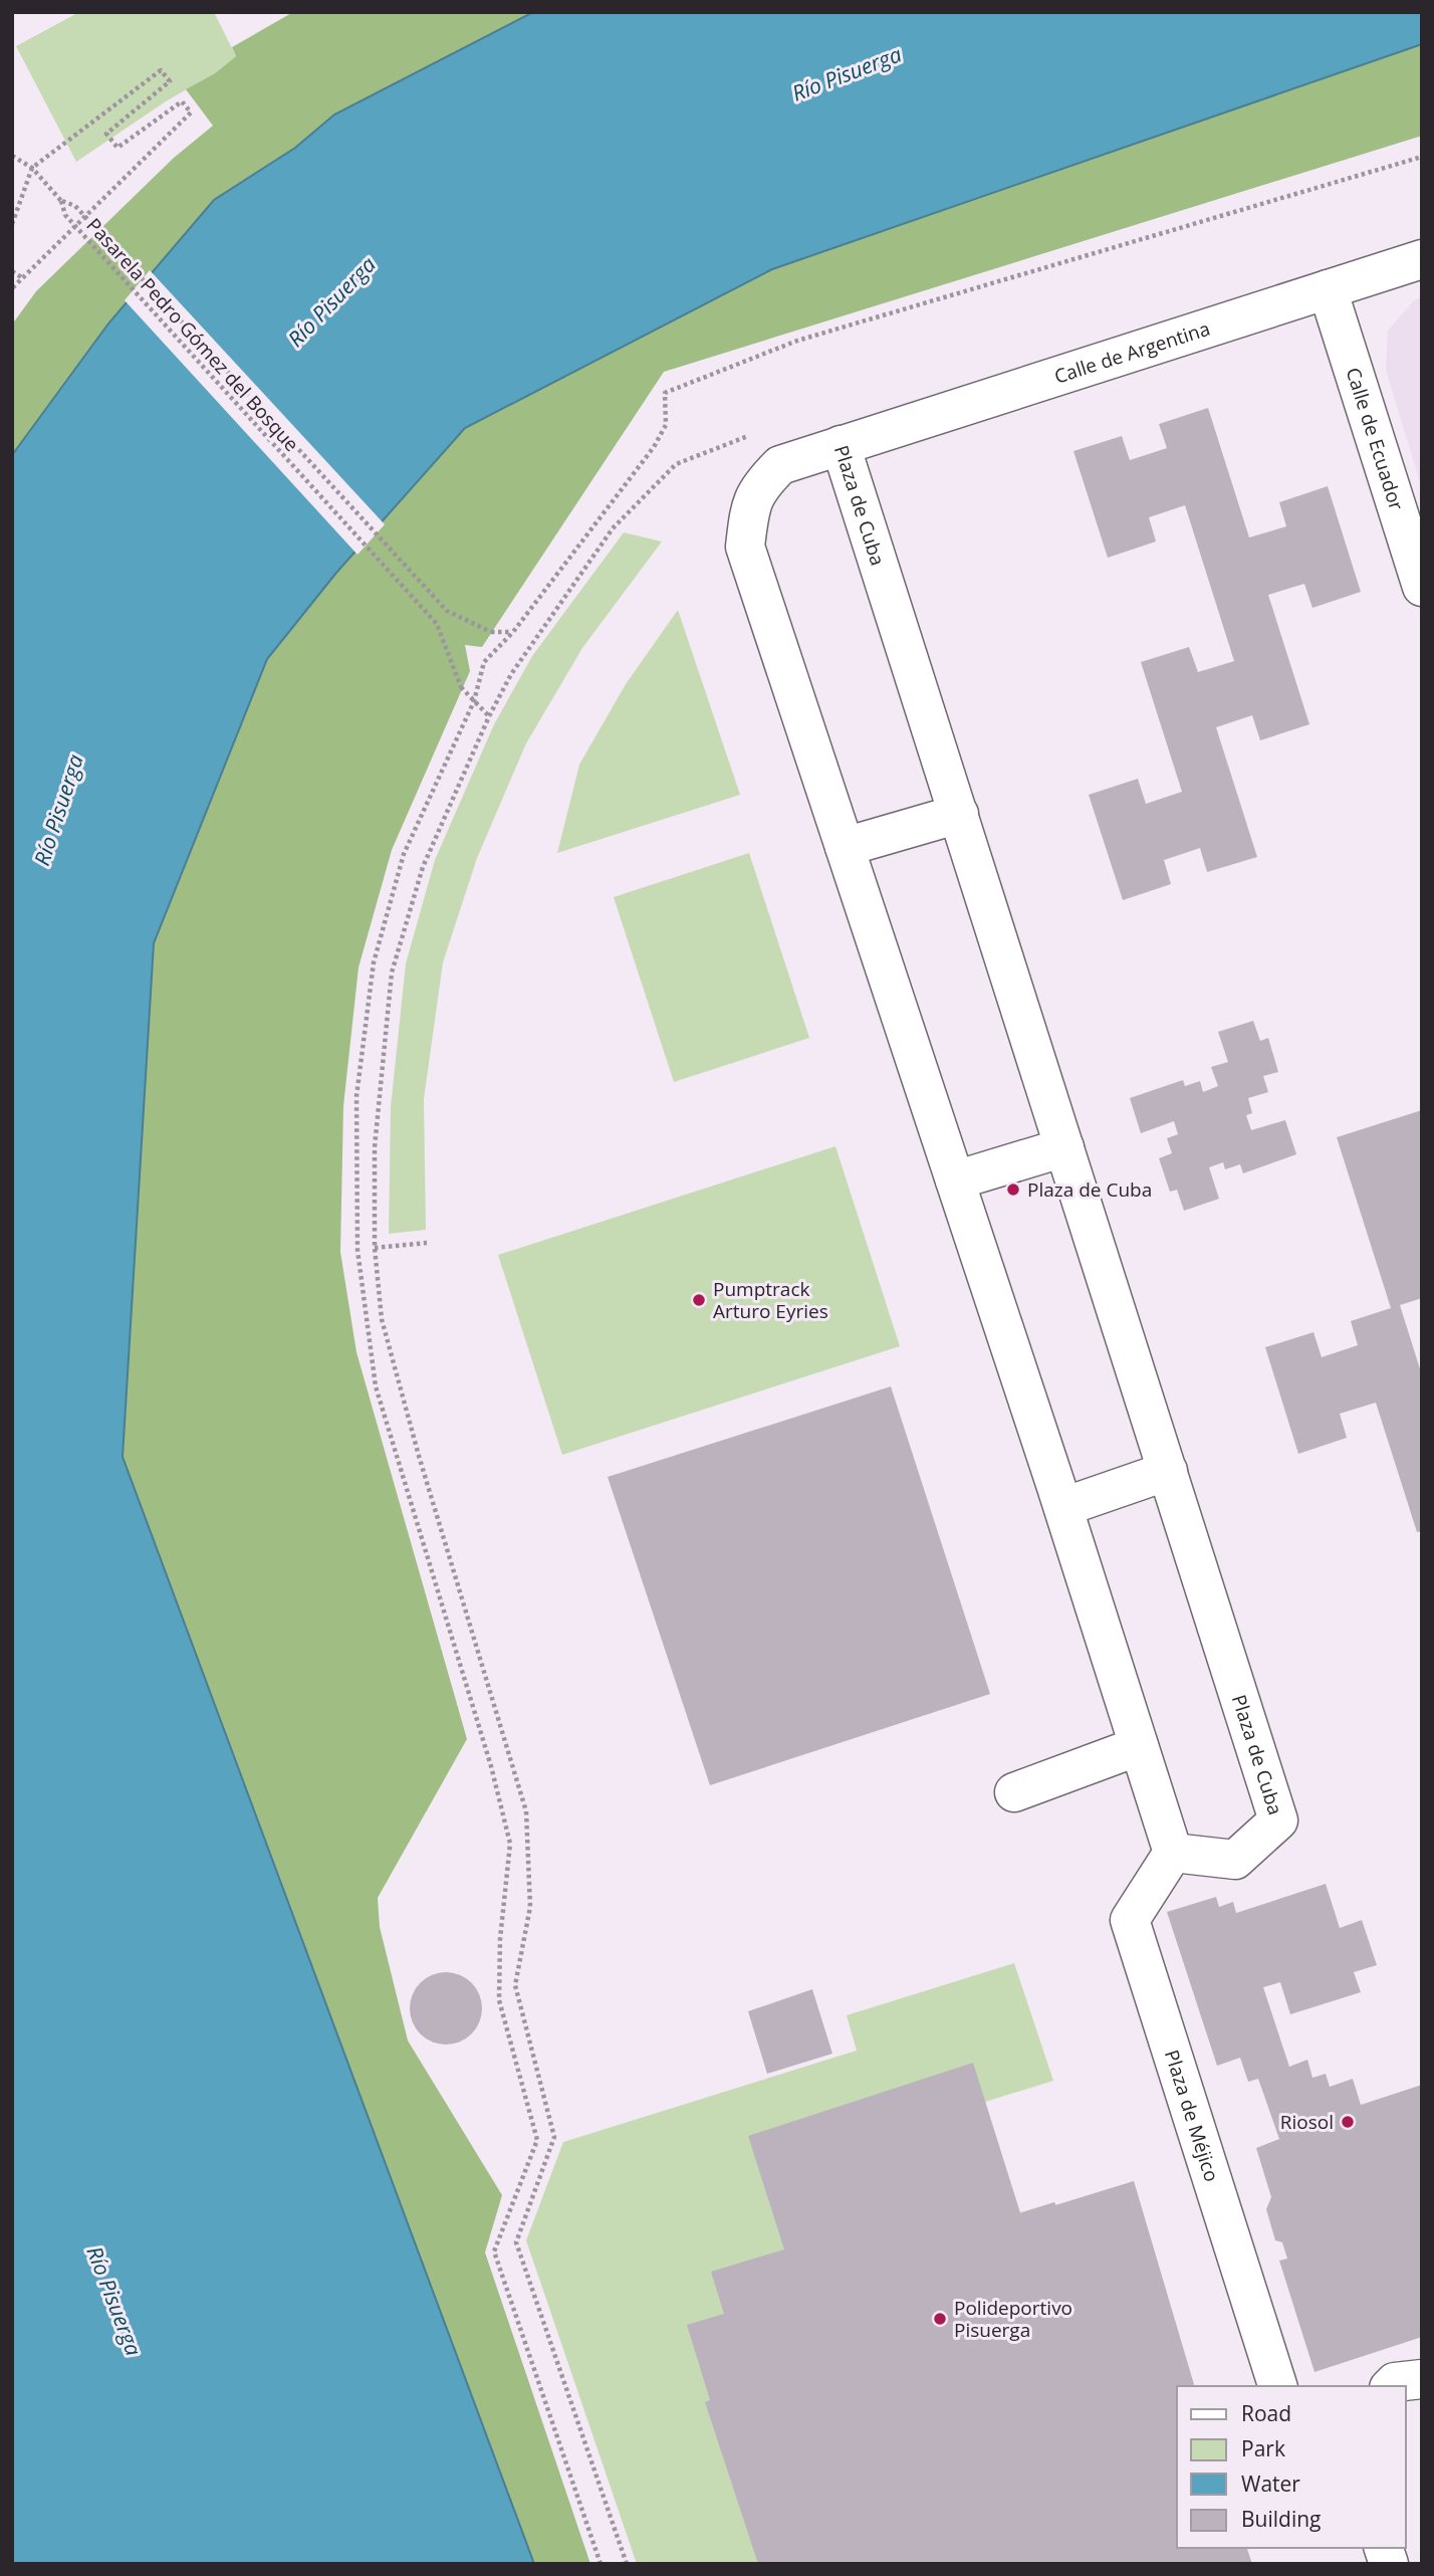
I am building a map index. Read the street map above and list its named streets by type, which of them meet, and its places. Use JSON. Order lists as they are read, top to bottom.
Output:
{
  "streets": {
    "street": [
      "Calle de Argentina",
      "Calle de Ecuador",
      "Plaza de Cuba",
      "Plaza de Méjico"
    ],
    "path": ["Pasarela Pedro Gómez del Bosque"]
  },
  "crossings": [
    ["Calle de Argentina", "Calle de Ecuador"],
    ["Calle de Argentina", "Plaza de Cuba"],
    ["Plaza de Cuba", "Plaza de Méjico"]
  ],
  "water": ["Río Pisuerga"],
  "places": [
    "Plaza de Cuba",
    "Pumptrack Arturo Eyries",
    "Riosol",
    "Polideportivo Pisuerga"
  ],
  "legend": [
    "Road",
    "Park",
    "Water",
    "Building"
  ]
}
